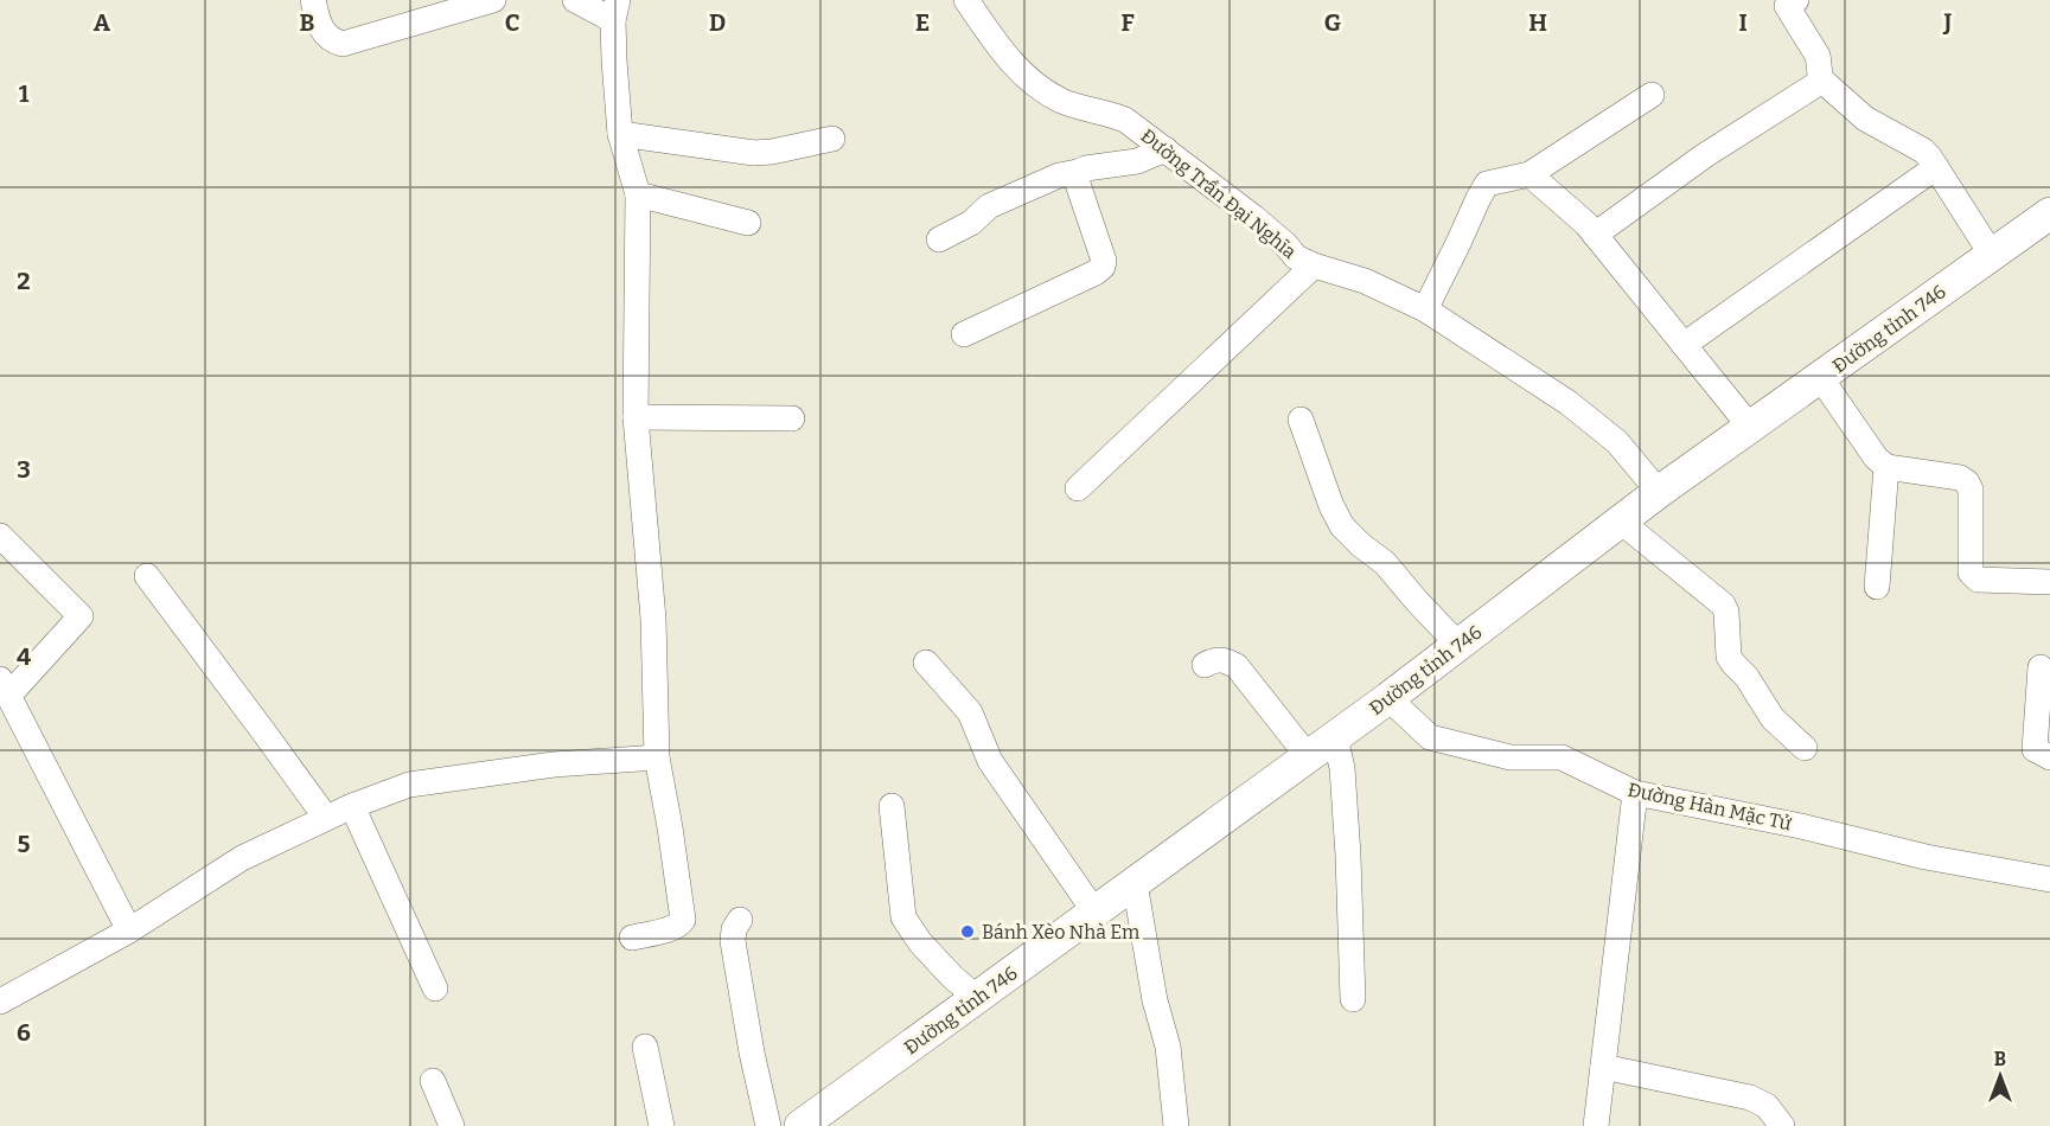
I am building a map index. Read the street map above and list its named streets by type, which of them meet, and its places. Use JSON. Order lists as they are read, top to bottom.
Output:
{
  "streets": {
    "main road": ["Đường tỉnh 746"],
    "street": ["Đường Trần Đại Nghĩa", "Đường Hàn Mặc Tử"]
  },
  "crossings": [
    ["Đường Trần Đại Nghĩa", "Đường tỉnh 746"],
    ["Đường tỉnh 746", "Đường Hàn Mặc Tử"]
  ],
  "places": ["Bánh Xèo Nhà Em"],
  "north": "top",
  "grid": {
    "columns": [
      "A",
      "B",
      "C",
      "D",
      "E",
      "F",
      "G",
      "H",
      "I",
      "J"
    ],
    "rows": [
      "1",
      "2",
      "3",
      "4",
      "5",
      "6"
    ]
  }
}
